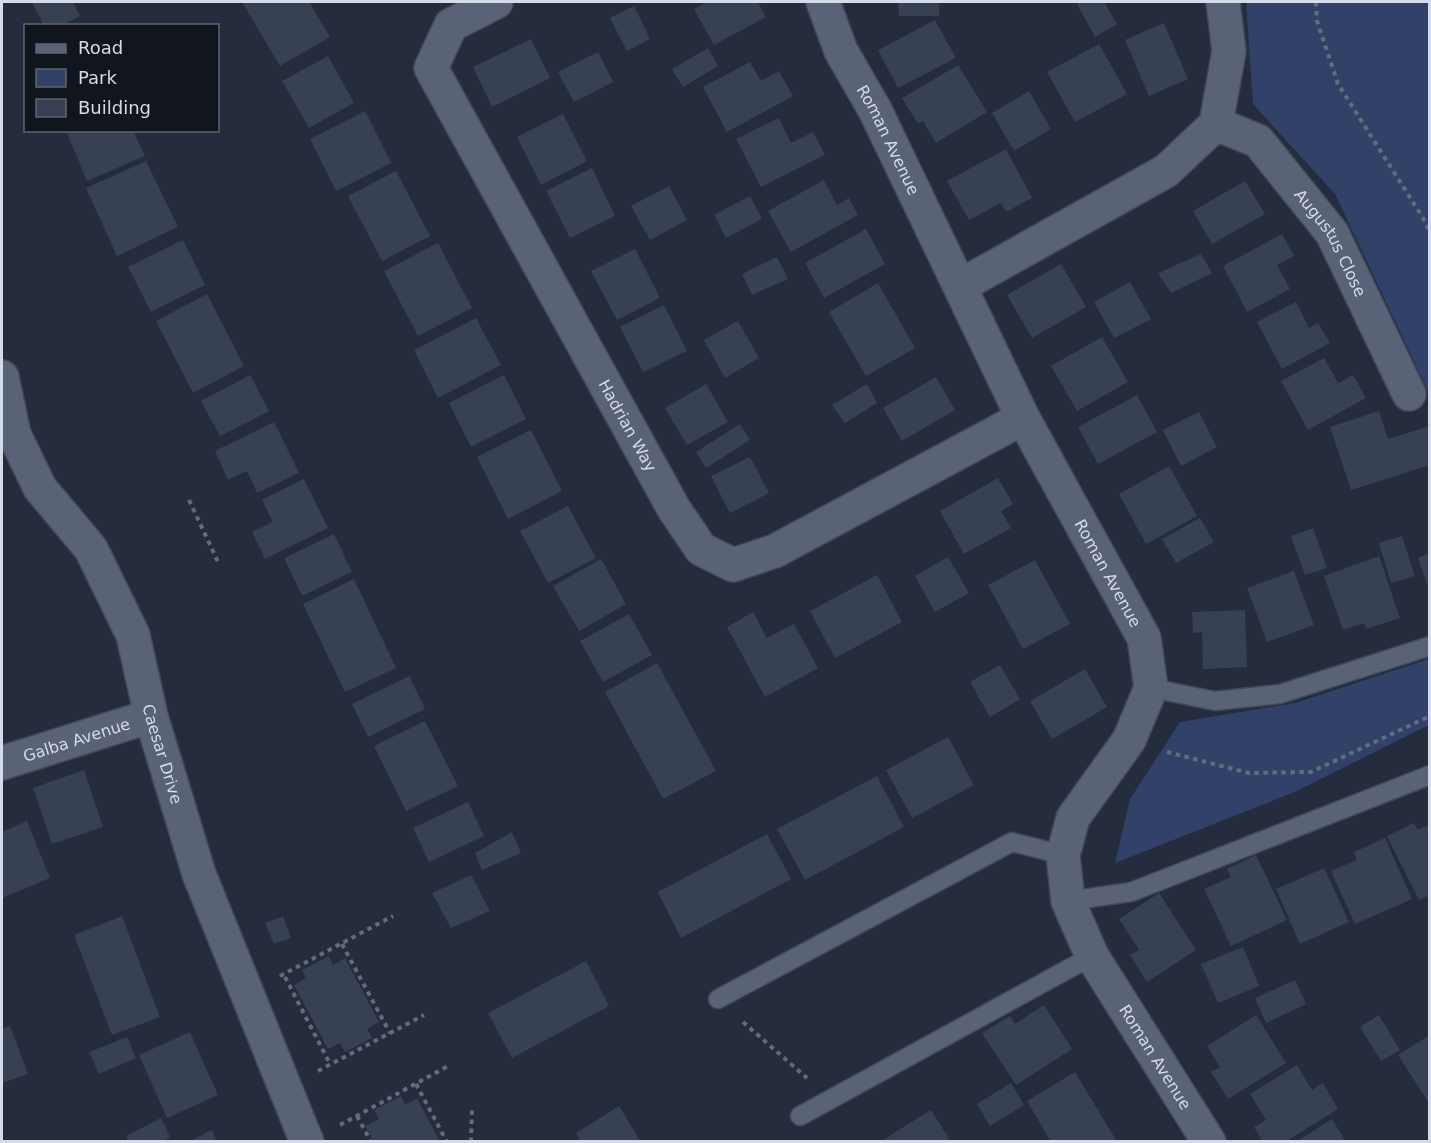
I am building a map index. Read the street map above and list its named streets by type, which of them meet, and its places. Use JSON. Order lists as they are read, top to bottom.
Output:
{
  "streets": {
    "street": [
      "Roman Avenue",
      "Augustus Close",
      "Hadrian Way",
      "Galba Avenue",
      "Caesar Drive"
    ]
  },
  "crossings": [
    ["Roman Avenue", "Hadrian Way"],
    ["Galba Avenue", "Caesar Drive"]
  ],
  "legend": ["Road", "Park", "Building"]
}
